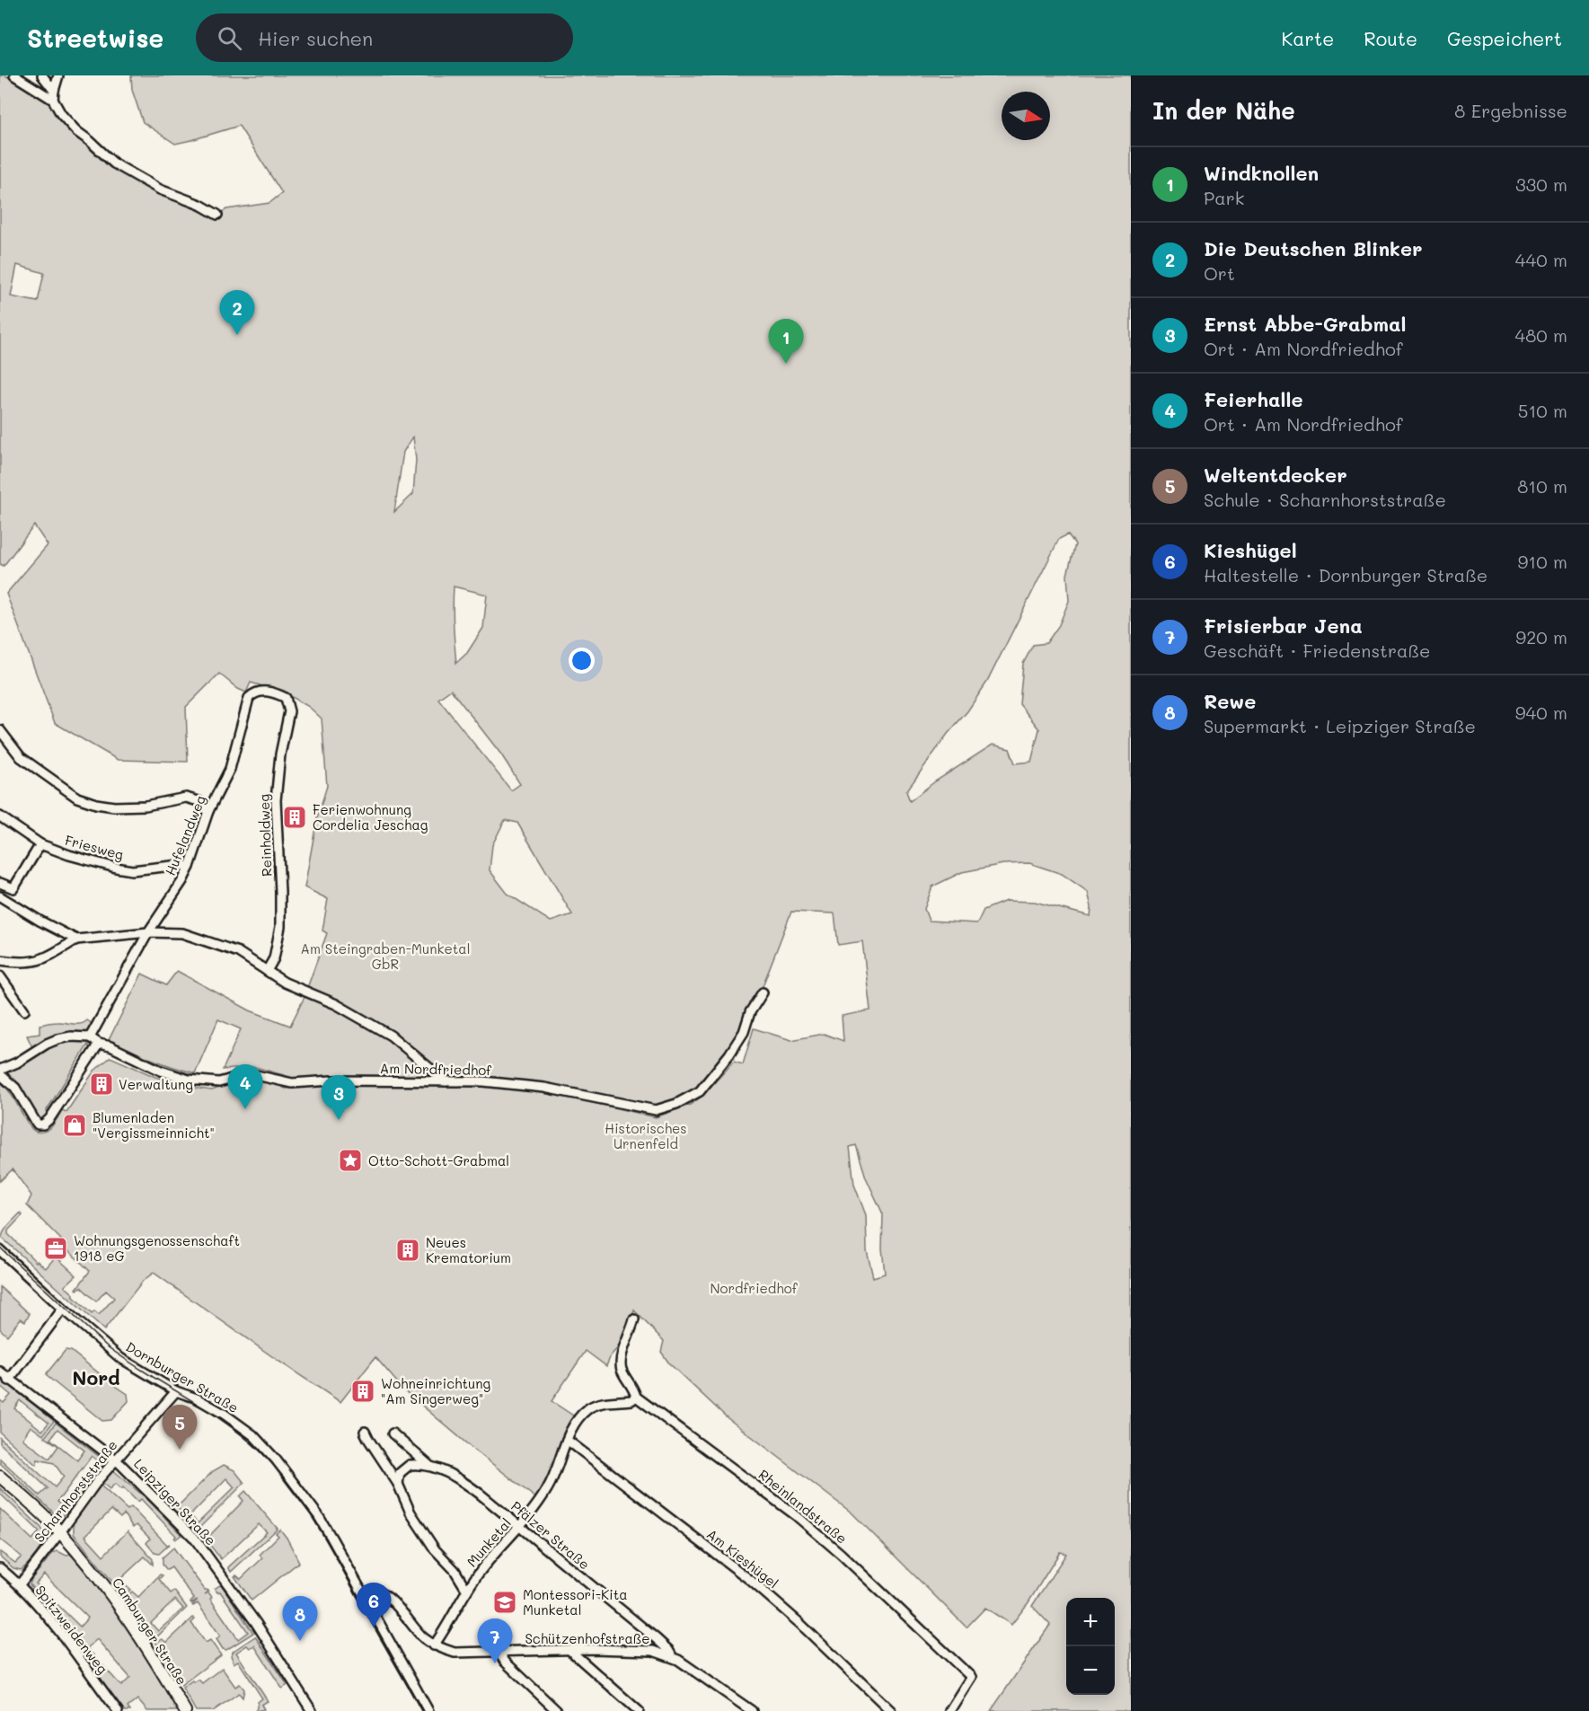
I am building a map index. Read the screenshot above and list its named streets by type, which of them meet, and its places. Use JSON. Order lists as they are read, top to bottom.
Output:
{
  "streets": {
    "main road": ["Camburger Straße"],
    "street": [
      "Hufelandweg",
      "Reinholdweg",
      "Friesweg",
      "Am Nordfriedhof",
      "Dornburger Straße",
      "Scharnhorststraße",
      "Leipziger Straße",
      "Rheinlandstraße",
      "Pfälzer Straße",
      "Munketal",
      "Am Kieshügel",
      "Spitzweidenweg",
      "Schützenhofstraße"
    ]
  },
  "crossings": [
    ["Hufelandweg", "Reinholdweg"],
    ["Hufelandweg", "Friesweg"],
    ["Dornburger Straße", "Scharnhorststraße"],
    ["Dornburger Straße", "Schützenhofstraße"],
    ["Scharnhorststraße", "Leipziger Straße"],
    ["Scharnhorststraße", "Spitzweidenweg"],
    ["Scharnhorststraße", "Camburger Straße"],
    ["Rheinlandstraße", "Munketal"],
    ["Pfälzer Straße", "Munketal"],
    ["Pfälzer Straße", "Schützenhofstraße"],
    ["Munketal", "Am Kieshügel"],
    ["Munketal", "Schützenhofstraße"]
  ],
  "districts": ["Nord"],
  "parks": ["Am Steingraben-Munketal GbR", "Historisches Urnenfeld", "Nordfriedhof"],
  "places": {
    "building": [
      "Ferienwohnung Cordelia Jeschag",
      "Verwaltung",
      "Neues Krematorium",
      "Wohneinrichtung \"Am Singerweg\""
    ],
    "shop": ["Blumenladen \"Vergissmeinnicht\""],
    "place": ["Otto-Schott-Grabmal"],
    "office": ["Wohnungsgenossenschaft 1918 eG"],
    "school or university": ["Montessori-Kita Munketal"]
  },
  "north": "right",
  "page": {
    "header": "Streetwise",
    "search": "Hier suchen",
    "nav": ["Karte", "Route", "Gespeichert"],
    "heading": ["In der Nähe", "8 Ergebnisse"],
    "list": [
      {
        "mark": "1",
        "name": "Windknollen",
        "note": "Park",
        "value": "330 m"
      },
      {
        "mark": "2",
        "name": "Die Deutschen Blinker",
        "note": "Ort",
        "value": "440 m"
      },
      {
        "mark": "3",
        "name": "Ernst Abbe-Grabmal",
        "note": "Ort · Am Nordfriedhof",
        "value": "480 m"
      },
      {
        "mark": "4",
        "name": "Feierhalle",
        "note": "Ort · Am Nordfriedhof",
        "value": "510 m"
      },
      {
        "mark": "5",
        "name": "Weltentdecker",
        "note": "Schule · Scharnhorststraße",
        "value": "810 m"
      },
      {
        "mark": "6",
        "name": "Kieshügel",
        "note": "Haltestelle · Dornburger Straße",
        "value": "910 m"
      },
      {
        "mark": "7",
        "name": "Frisierbar Jena",
        "note": "Geschäft · Friedenstraße",
        "value": "920 m"
      },
      {
        "mark": "8",
        "name": "Rewe",
        "note": "Supermarkt · Leipziger Straße",
        "value": "940 m"
      }
    ],
    "pins": [
      "2",
      "1",
      "4",
      "3",
      "5",
      "6",
      "8",
      "7"
    ],
    "map_buttons": ["+", "−"]
  }
}
